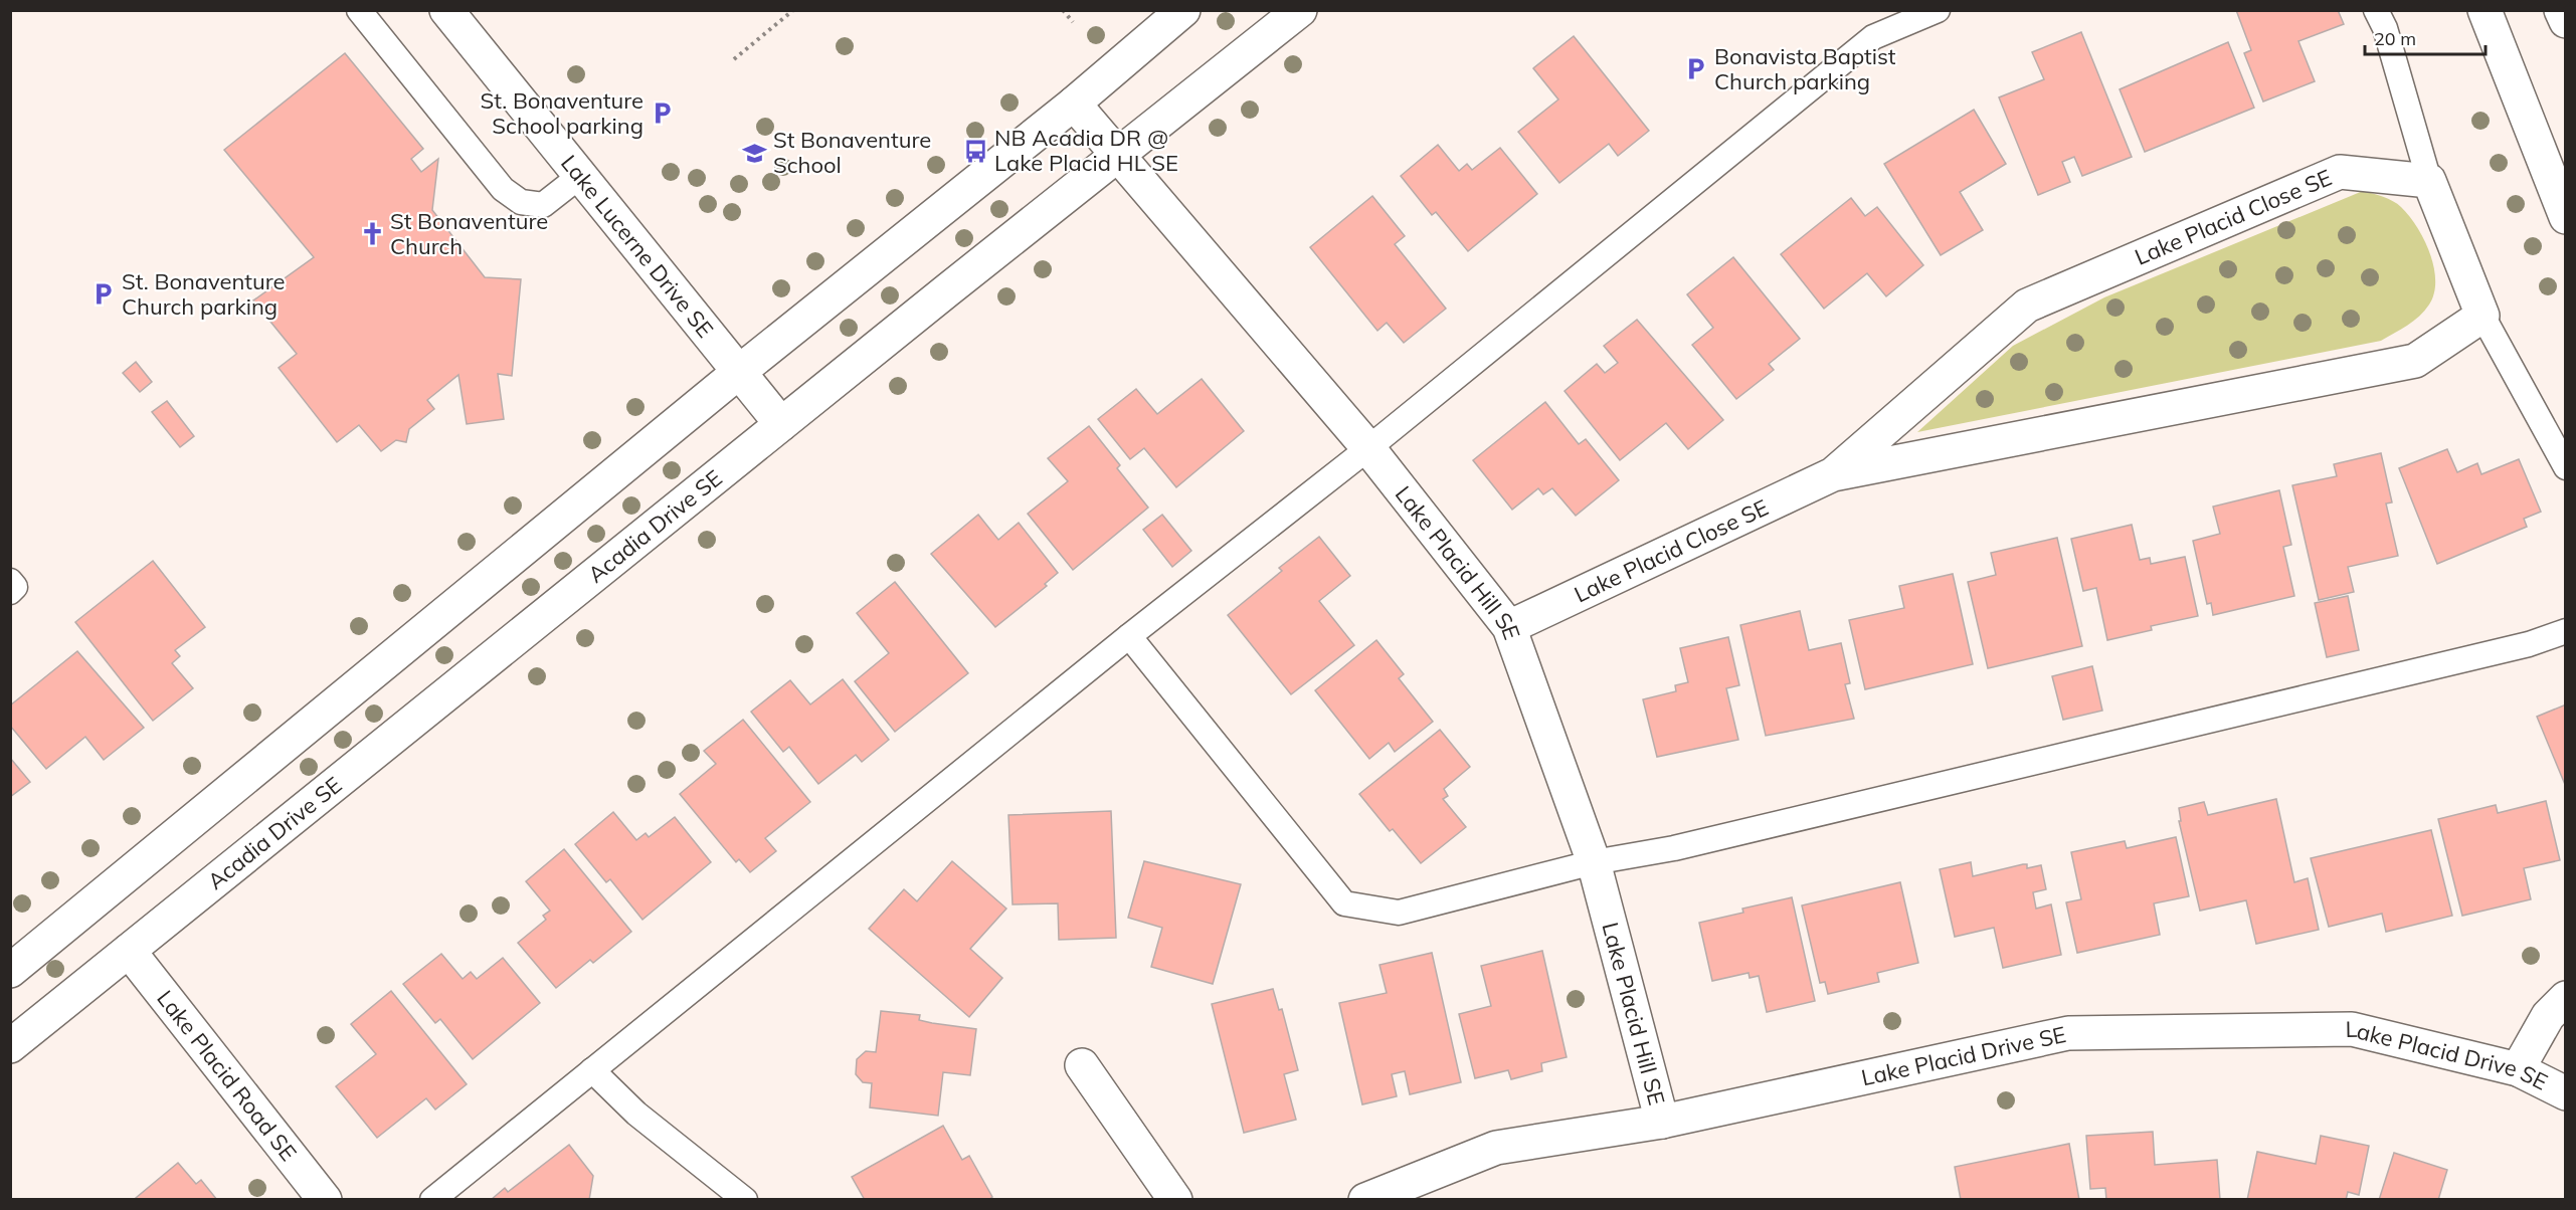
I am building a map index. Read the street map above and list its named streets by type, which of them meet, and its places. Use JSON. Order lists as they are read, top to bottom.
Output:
{
  "streets": {
    "street": [
      "Lake Placid Close SE",
      "Lake Lucerne Drive SE",
      "Acadia Drive SE",
      "Lake Placid Hill SE",
      "Lake Placid Drive SE",
      "Lake Placid Road SE"
    ]
  },
  "crossings": [
    ["Lake Placid Close SE", "Lake Placid Hill SE"],
    ["Lake Lucerne Drive SE", "Acadia Drive SE"],
    ["Acadia Drive SE", "Lake Placid Hill SE"],
    ["Acadia Drive SE", "Lake Placid Road SE"],
    ["Lake Placid Hill SE", "Lake Placid Drive SE"]
  ],
  "places": {
    "parking": ["Bonavista Baptist Church parking", "St. Bonaventure School parking", "St. Bonaventure Church parking"],
    "bus stop": ["NB Acadia DR @ Lake Placid HL SE"],
    "school or university": ["St Bonaventure School"],
    "church": ["St Bonaventure Church"]
  },
  "scale_bar": "20 m"
}
